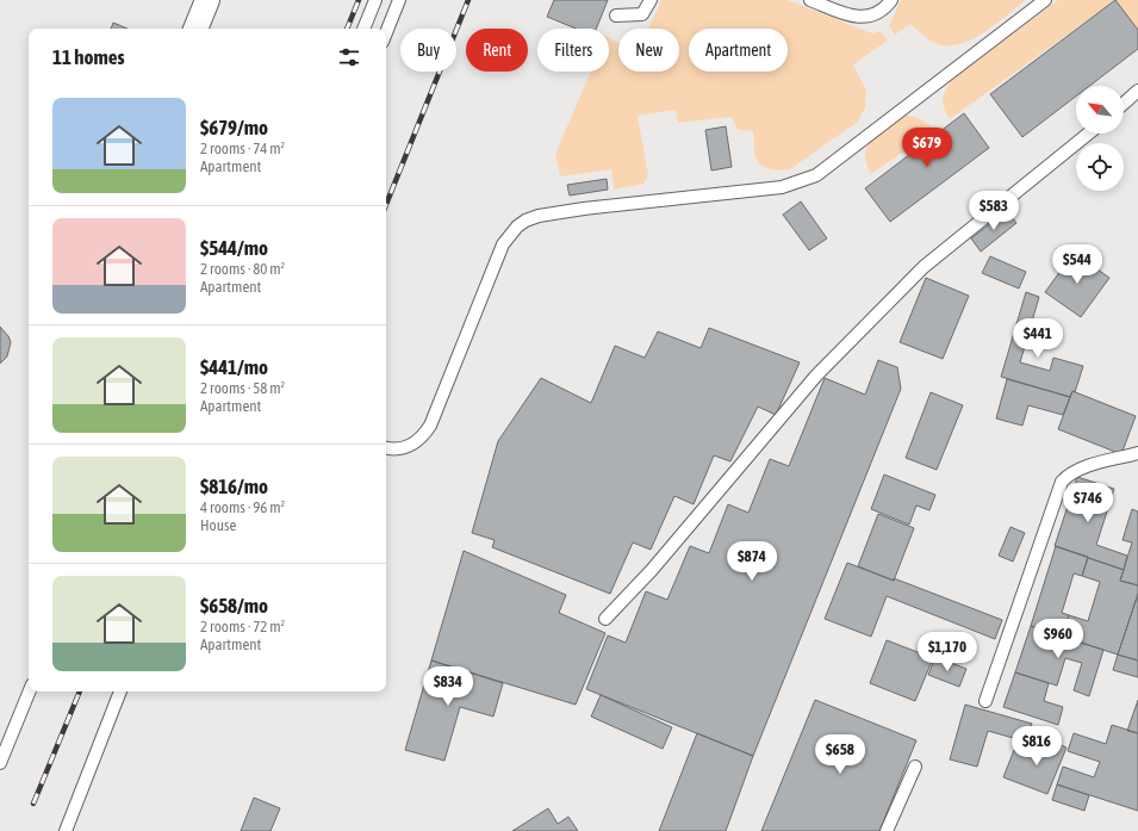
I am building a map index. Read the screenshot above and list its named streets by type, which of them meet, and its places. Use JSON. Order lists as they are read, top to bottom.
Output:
{
  "north": "top left",
  "page": {
    "chip": [
      "Buy",
      "Rent",
      "Filters",
      "New",
      "Apartment"
    ],
    "heading": "11 homes",
    "list": [
      {
        "name": "$679/mo",
        "note": "2 rooms · 74 m² · Apartment"
      },
      {
        "name": "$544/mo",
        "note": "2 rooms · 80 m² · Apartment"
      },
      {
        "name": "$441/mo",
        "note": "2 rooms · 58 m² · Apartment"
      },
      {
        "name": "$816/mo",
        "note": "4 rooms · 96 m² · House"
      },
      {
        "name": "$658/mo",
        "note": "2 rooms · 72 m² · Apartment"
      }
    ],
    "price": [
      "$679",
      "$583",
      "$544",
      "$441",
      "$746",
      "$874",
      "$960",
      "$1,170",
      "$834",
      "$816",
      "$658"
    ]
  }
}
